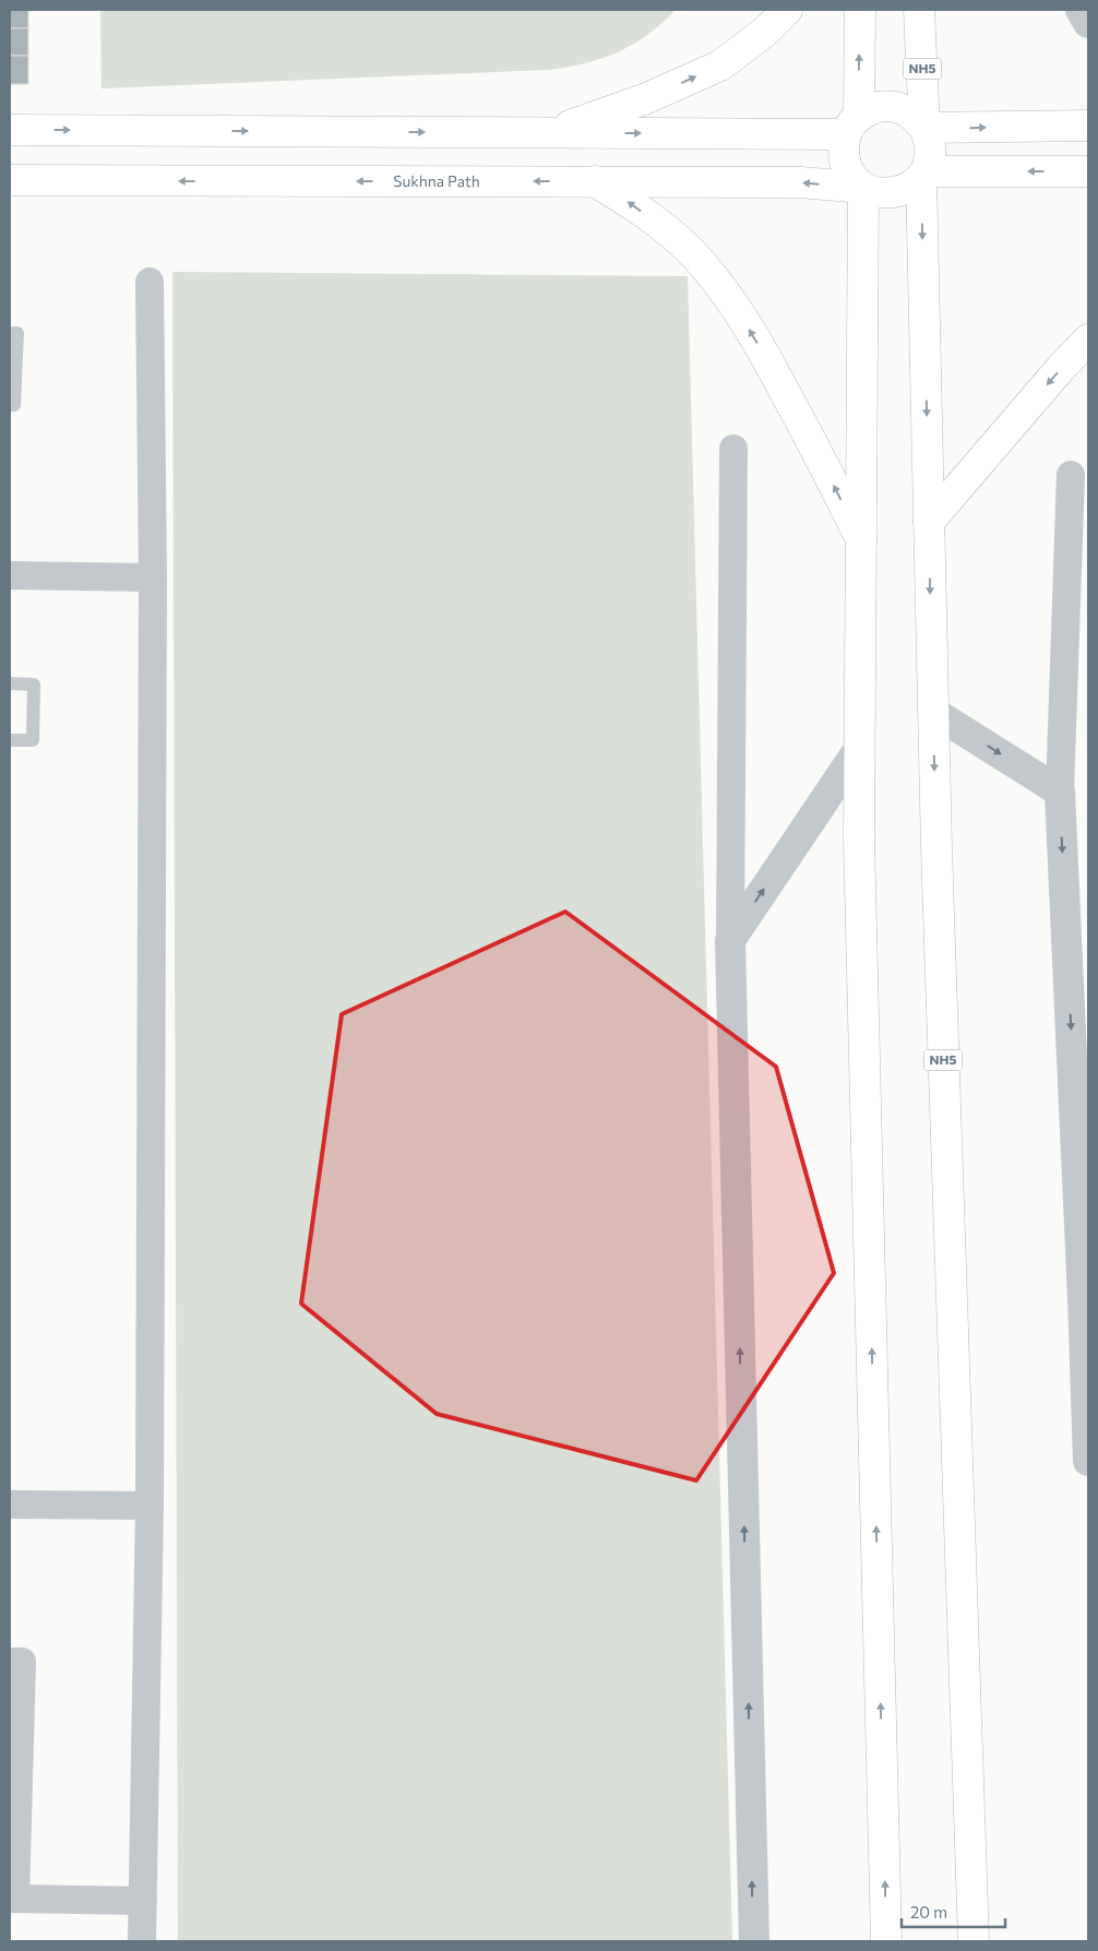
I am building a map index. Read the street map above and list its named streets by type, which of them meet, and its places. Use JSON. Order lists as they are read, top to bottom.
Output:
{
  "streets": {
    "main road": ["NH5", "Sukhna Path"]
  },
  "crossings": [
    ["NH5", "Sukhna Path"]
  ],
  "scale_bar": "20 m"
}
